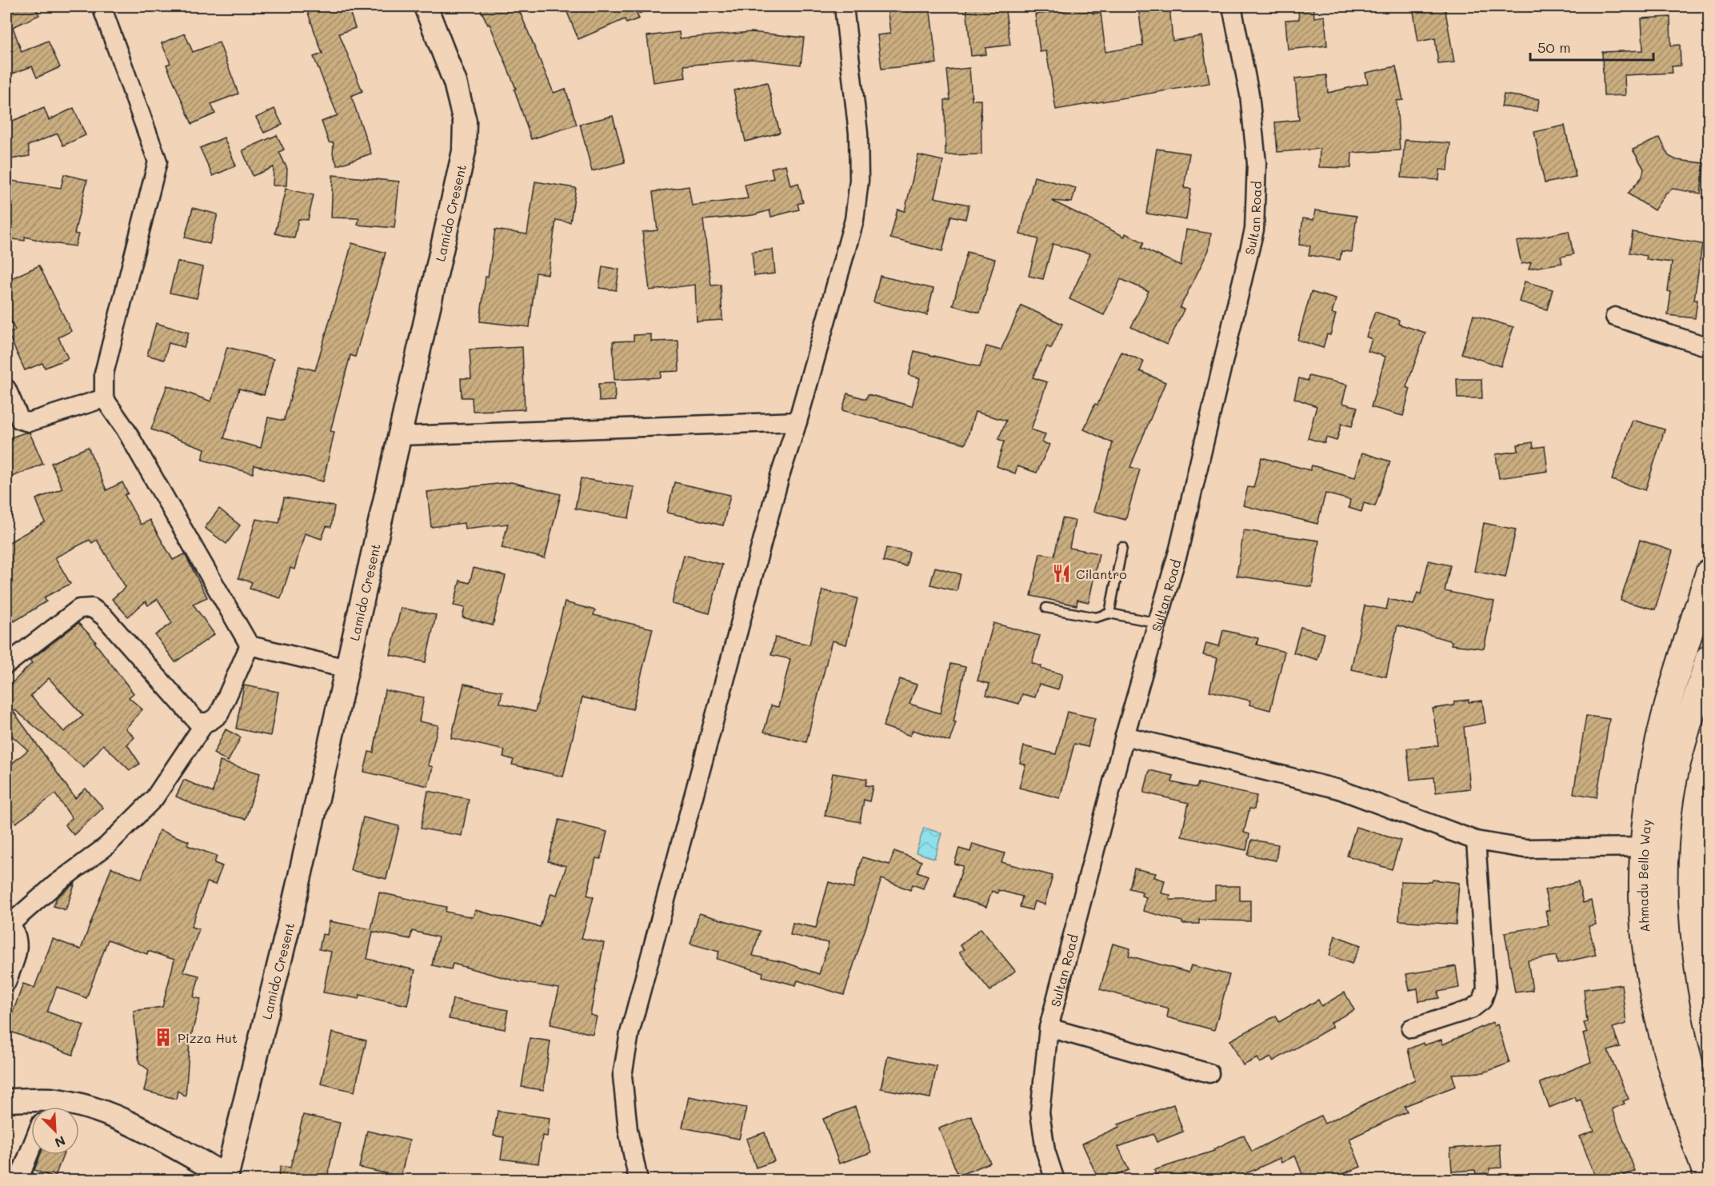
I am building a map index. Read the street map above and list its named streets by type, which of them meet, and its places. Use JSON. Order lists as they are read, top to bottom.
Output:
{
  "streets": {
    "main road": ["Ahmadu Bello Way"],
    "street": ["Lamido Cresent", "Sultan Road"]
  },
  "places": {
    "restaurant": ["Cilantro"],
    "building": ["Pizza Hut"]
  },
  "scale_bar": "50 m",
  "north": "bottom right"
}
